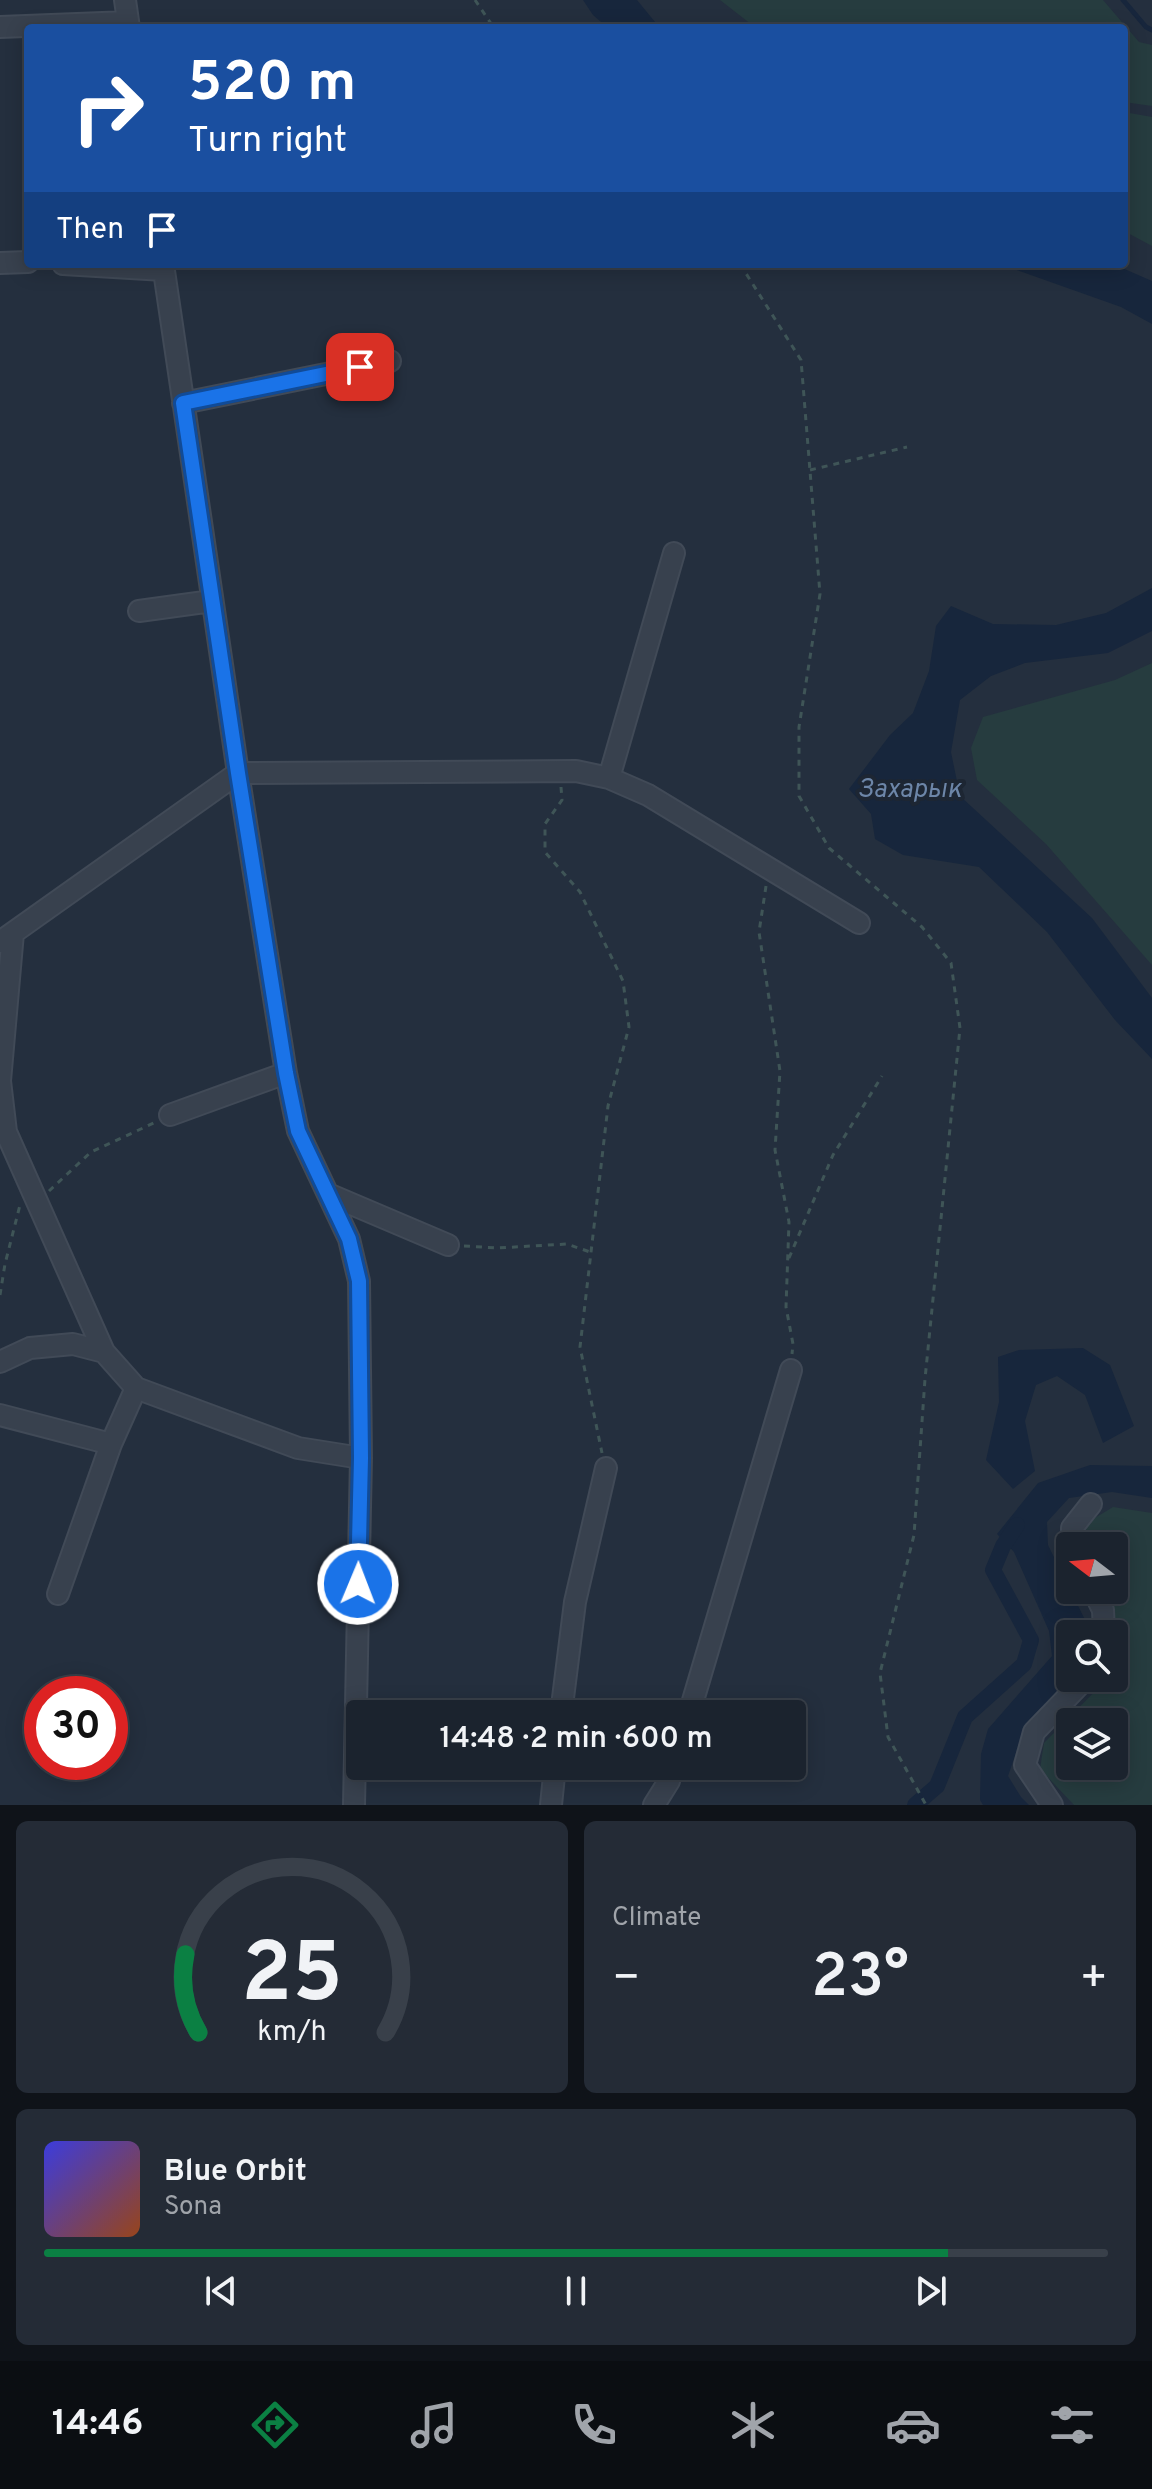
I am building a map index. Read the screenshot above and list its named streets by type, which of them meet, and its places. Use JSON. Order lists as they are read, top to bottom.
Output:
{
  "water": ["Захарык"],
  "north": "left",
  "page": {
    "turn": ["520 m", "Turn right"],
    "then": "Then",
    "limit": "30",
    "trip": "14:48 · 2 min · 600 m",
    "tile": "Climate",
    "heat": ["−", "23°", "+"],
    "song": ["Blue Orbit", "Sona"],
    "tabs": "14:46",
    "gauge": ["25", "km/h"]
  }
}
